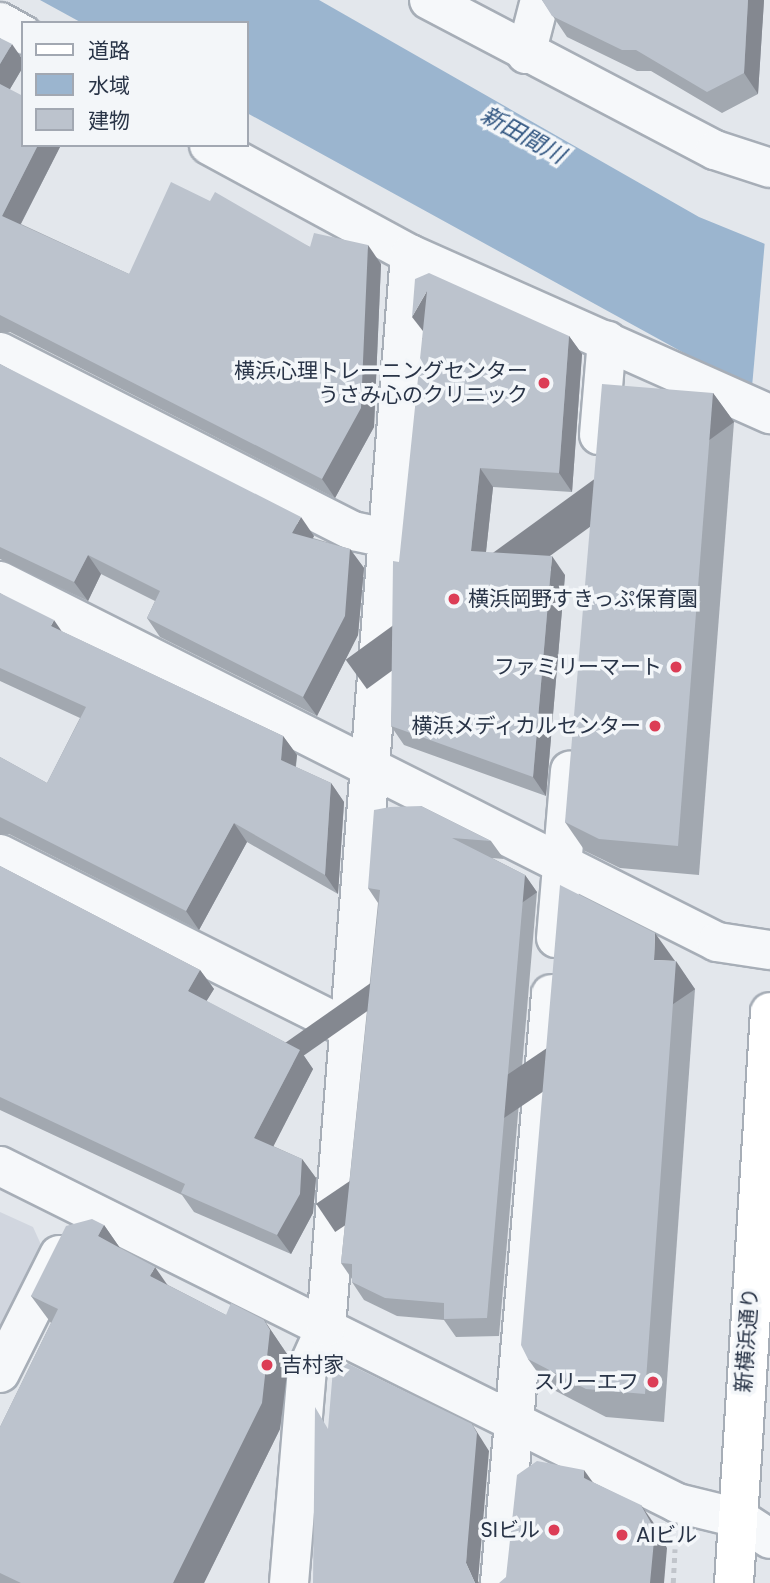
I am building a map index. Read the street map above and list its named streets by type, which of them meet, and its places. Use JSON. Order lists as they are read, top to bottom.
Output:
{
  "streets": {
    "main road": ["新横浜通り"]
  },
  "water": ["新田間川"],
  "places": [
    "横浜心理トレーニングセンター うさみ心のクリニック",
    "横浜岡野すきっぷ保育園",
    "ファミリーマート",
    "横浜メディカルセンター",
    "吉村家",
    "スリーエフ",
    "SIビル",
    "AIビル"
  ],
  "legend": ["道路", "水域", "建物"]
}
